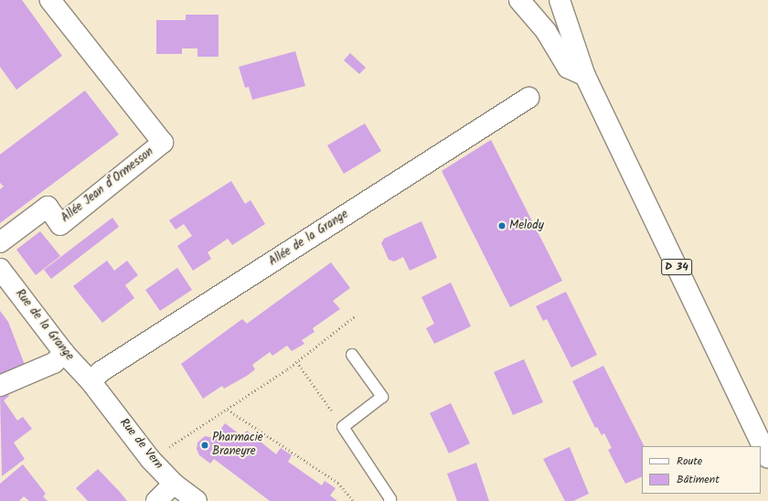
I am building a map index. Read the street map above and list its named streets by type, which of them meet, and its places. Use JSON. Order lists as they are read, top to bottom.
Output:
{
  "streets": {
    "street": [
      "Allée Jean d’Ormesson",
      "Allée de la Grange",
      "D 34",
      "Rue de la Grange",
      "Rue de Vern"
    ]
  },
  "crossings": [
    ["Allée de la Grange", "Rue de la Grange"],
    ["Allée de la Grange", "Rue de Vern"],
    ["Rue de la Grange", "Rue de Vern"]
  ],
  "places": ["Melody", "Pharmacie Braneyre"],
  "legend": ["Route", "Bâtiment"]
}
